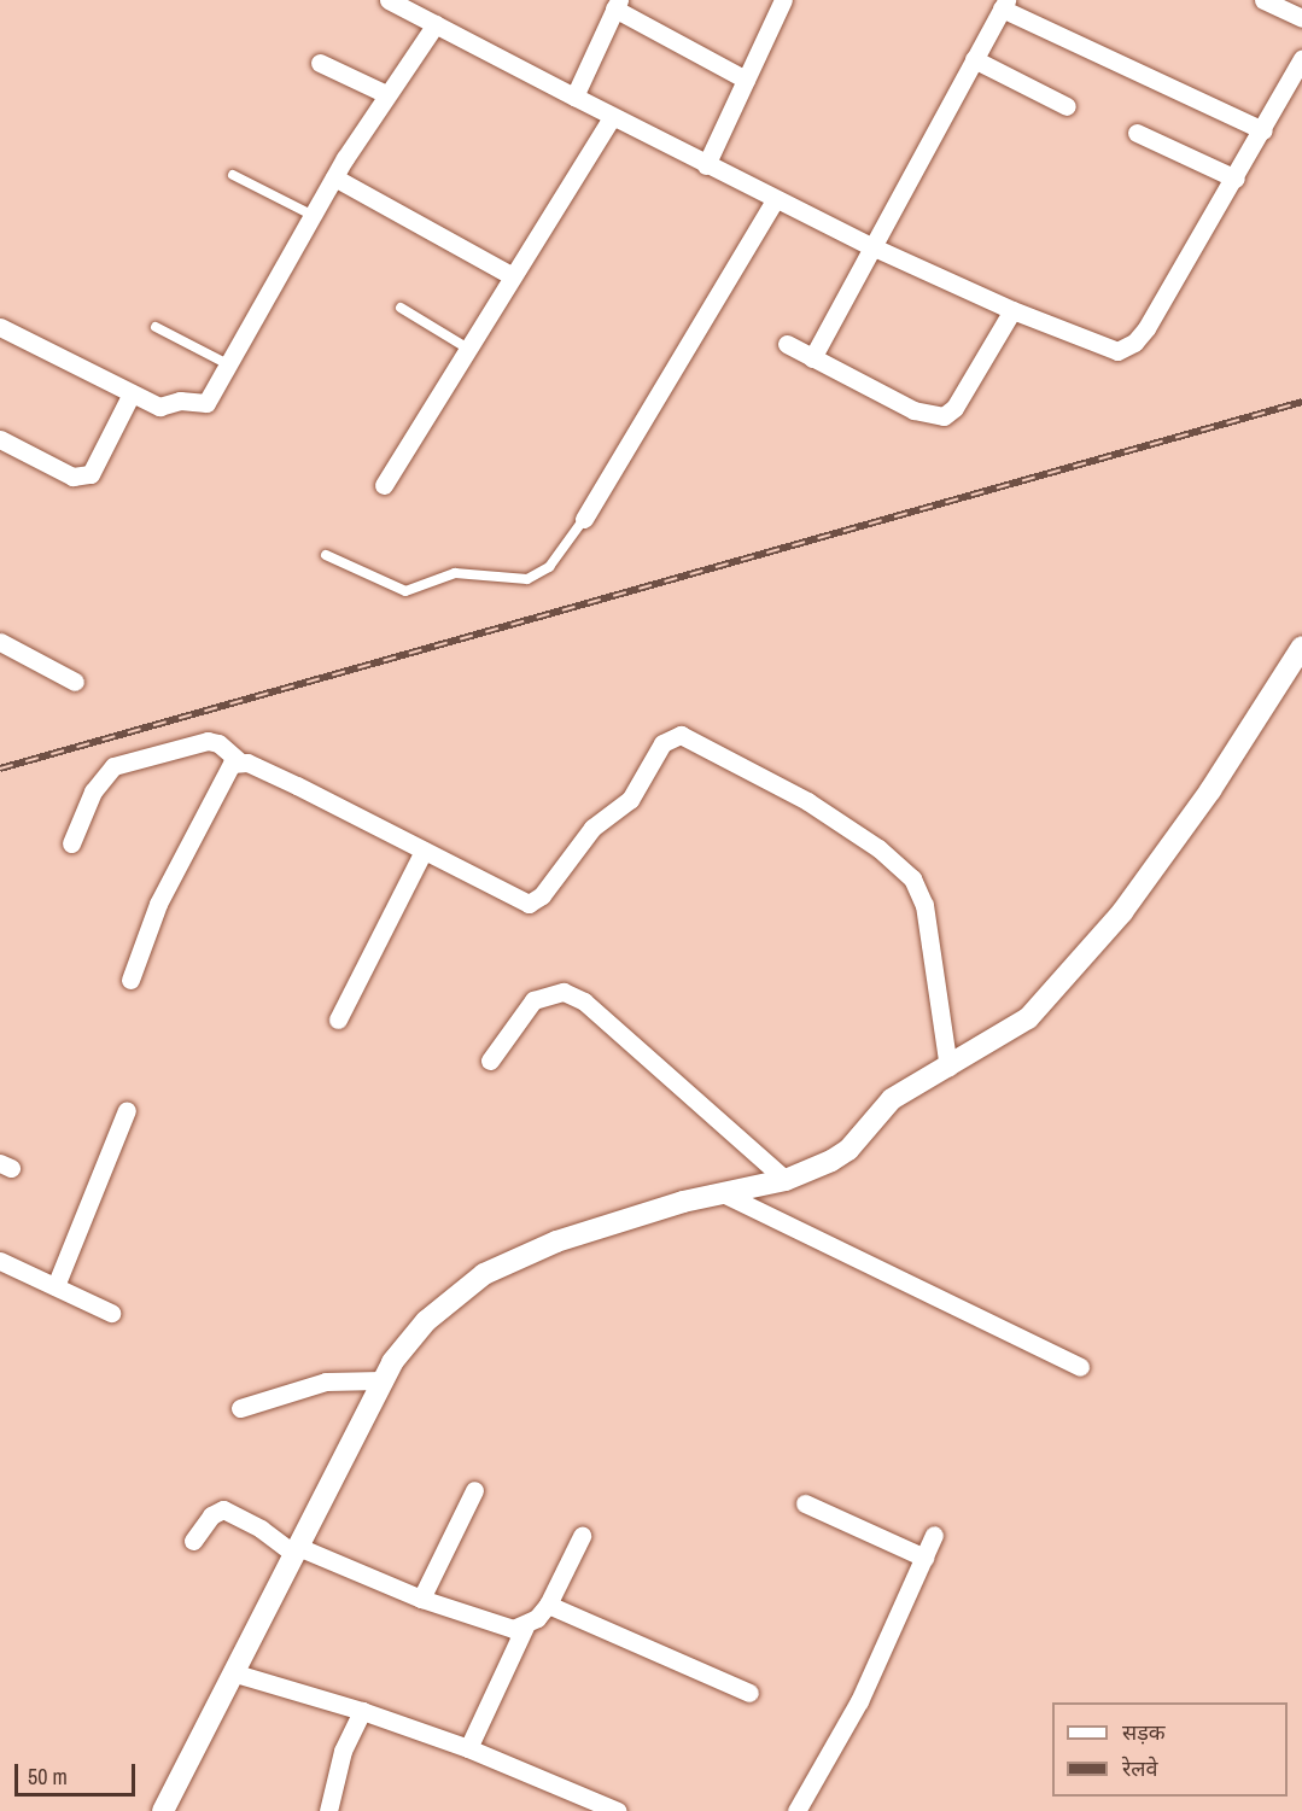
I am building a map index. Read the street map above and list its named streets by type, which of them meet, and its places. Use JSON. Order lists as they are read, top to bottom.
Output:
{
  "legend": ["सड़क", "रेलवे"],
  "scale_bar": "50 m"
}
